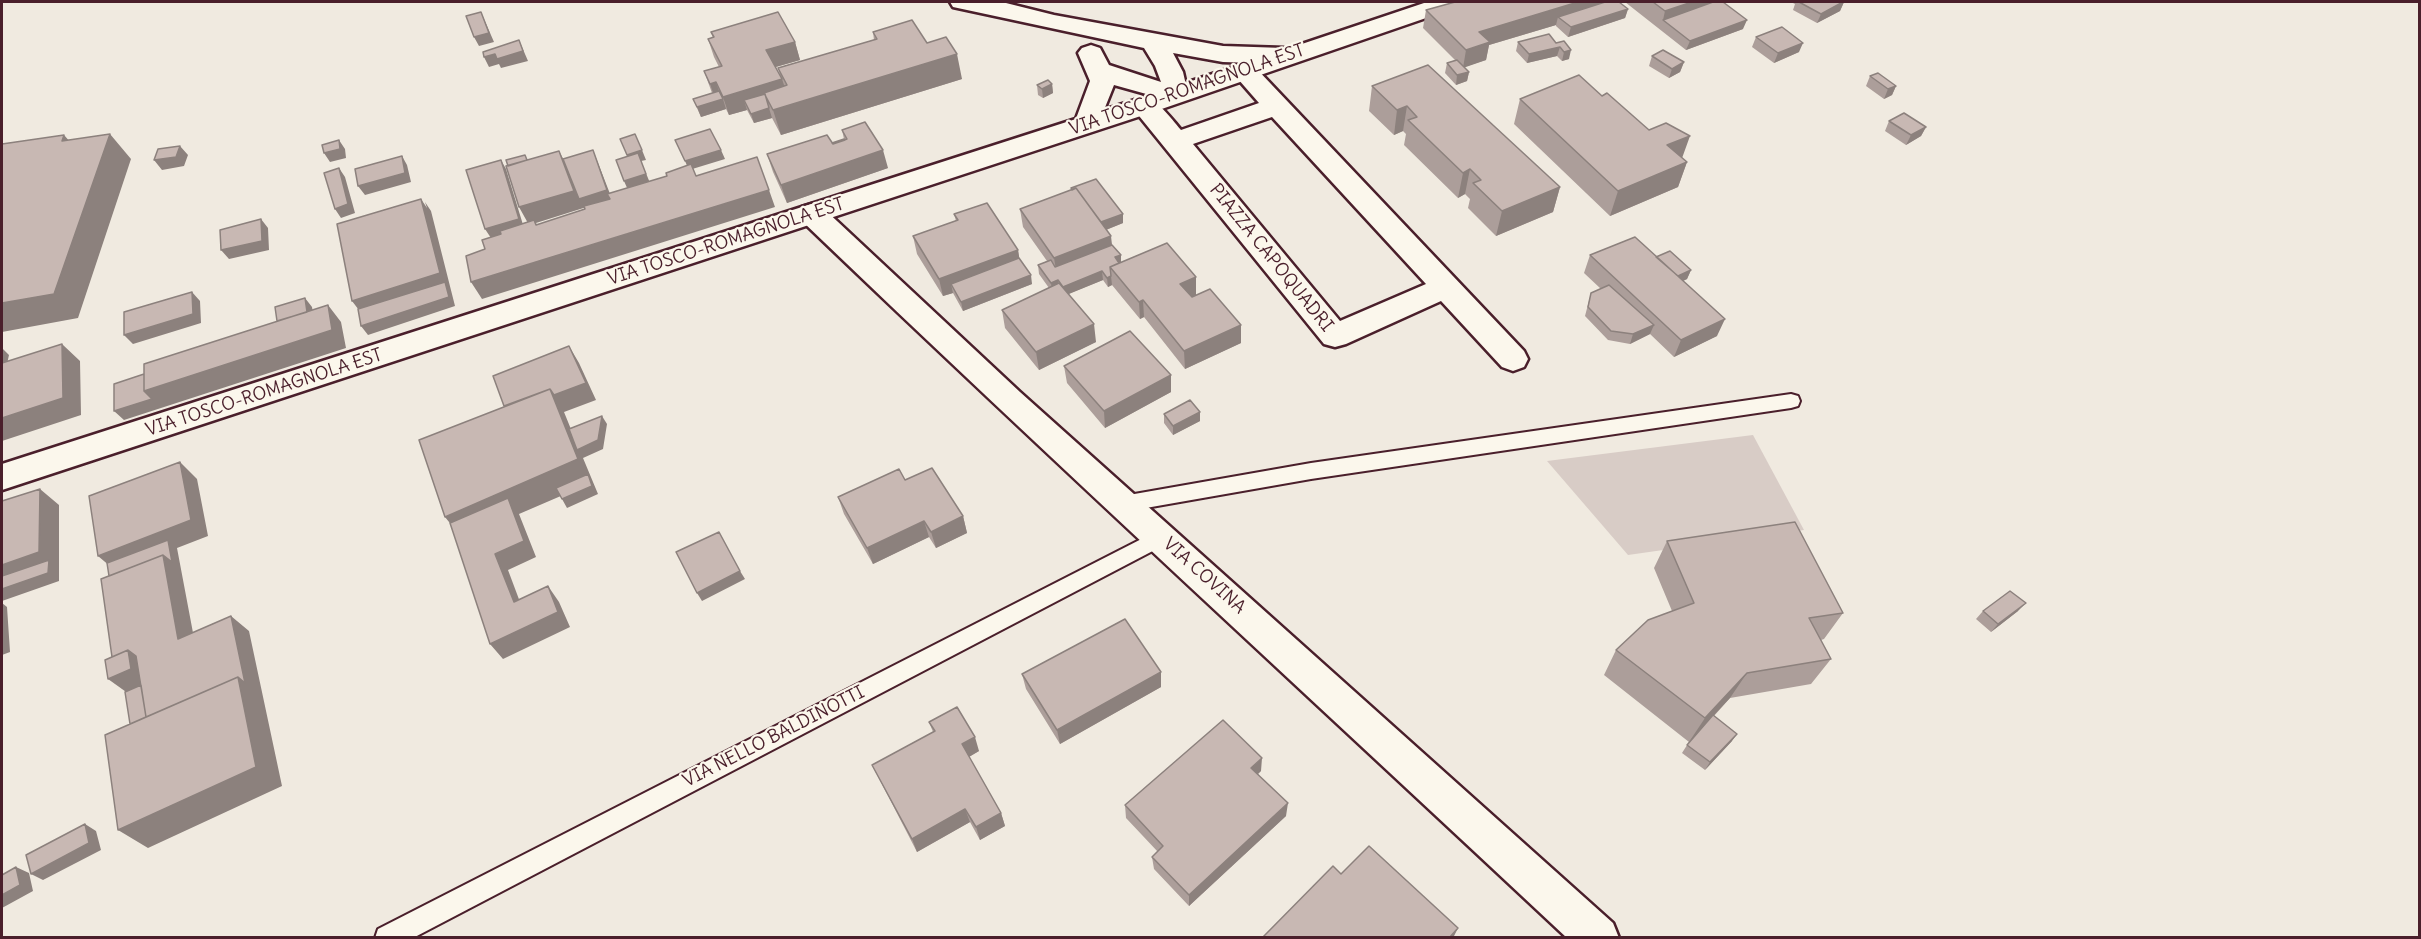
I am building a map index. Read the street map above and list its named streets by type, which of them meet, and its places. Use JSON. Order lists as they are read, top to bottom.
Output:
{
  "streets": {
    "street": ["VIA TOSCO-ROMAGNOLA EST", "PIAZZA CAPOQUADRI", "VIA COVINA"],
    "lane": ["VIA NELLO BALDINOTTI"]
  },
  "crossings": [
    ["VIA TOSCO-ROMAGNOLA EST", "PIAZZA CAPOQUADRI"],
    ["VIA TOSCO-ROMAGNOLA EST", "VIA COVINA"],
    ["VIA COVINA", "VIA NELLO BALDINOTTI"]
  ]
}
